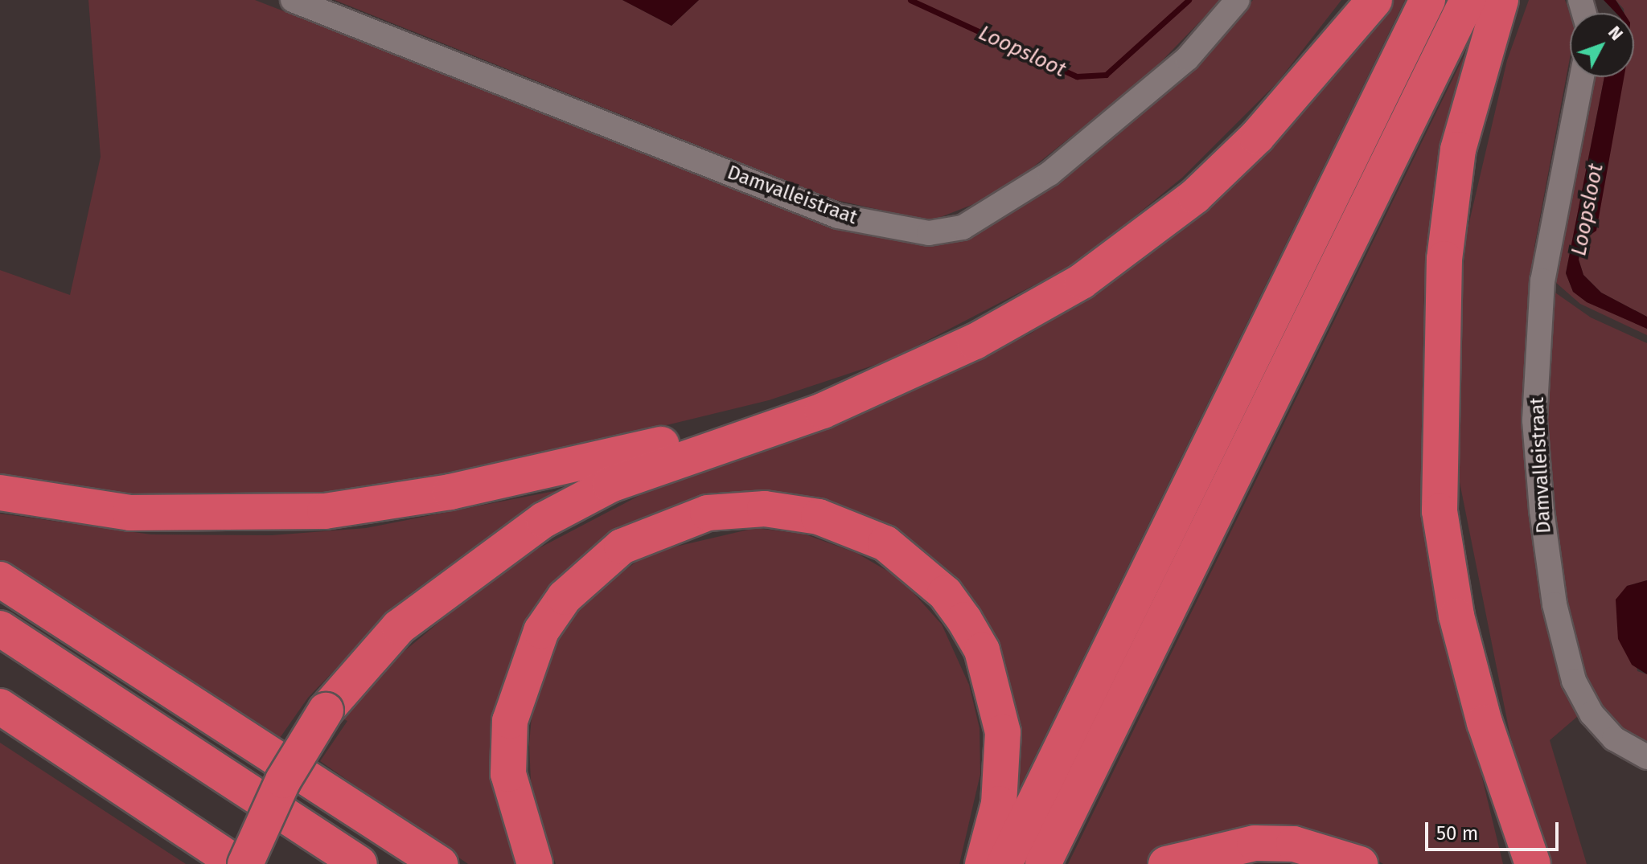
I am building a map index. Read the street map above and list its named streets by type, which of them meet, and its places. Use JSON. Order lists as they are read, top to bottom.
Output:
{
  "streets": {
    "street": ["Damvalleistraat"]
  },
  "water": ["Loopsloot"],
  "scale_bar": "50 m",
  "north": "top right"
}
